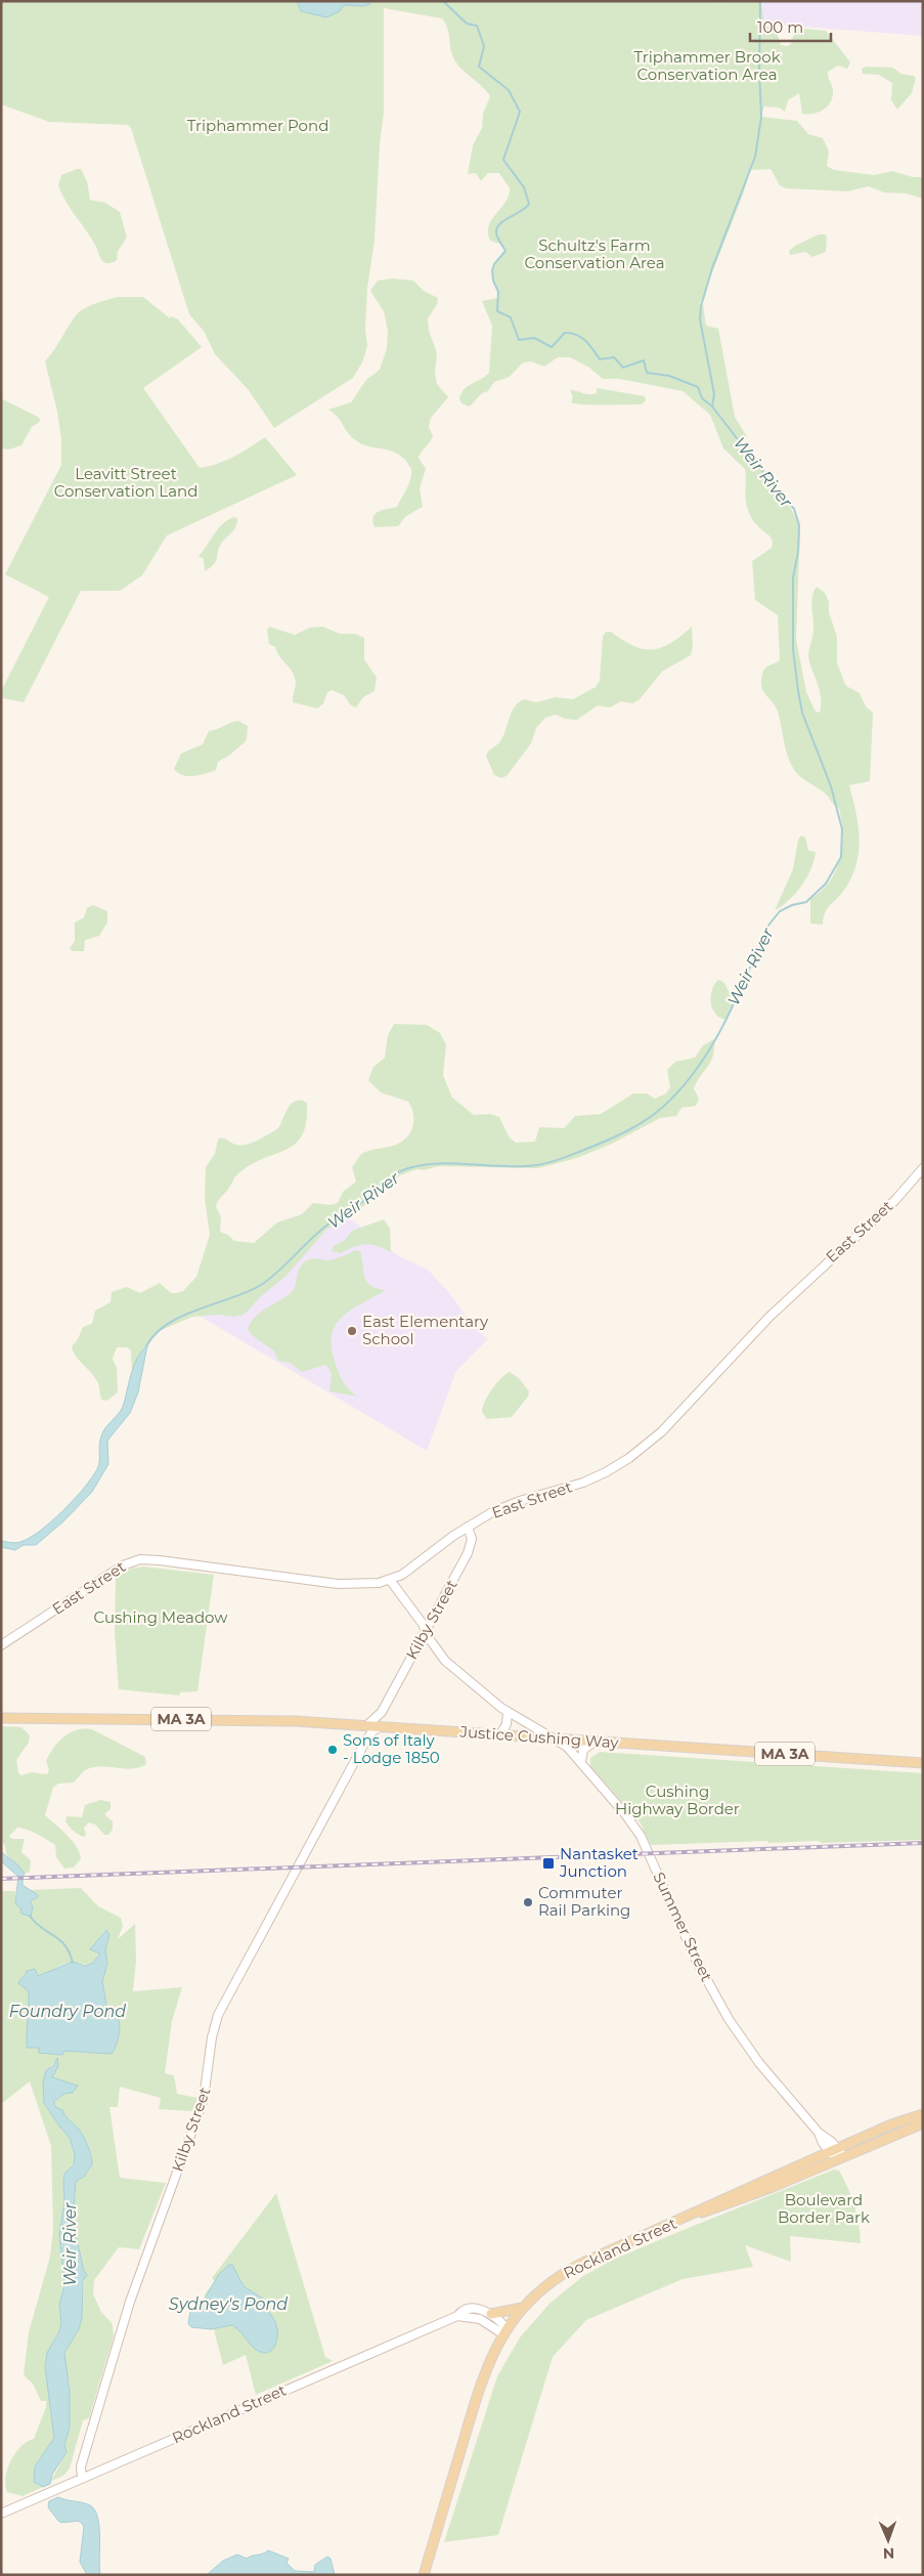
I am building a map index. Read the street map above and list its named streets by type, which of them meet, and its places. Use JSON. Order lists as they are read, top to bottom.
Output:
{
  "streets": {
    "main road": [
      "East Street",
      "Kilby Street",
      "MA 3A",
      "Justice Cushing Way",
      "Summer Street",
      "Rockland Street"
    ]
  },
  "crossings": [
    ["East Street", "Kilby Street"],
    ["East Street", "Summer Street"],
    ["Kilby Street", "Justice Cushing Way"],
    ["Kilby Street", "Summer Street"],
    ["Kilby Street", "Rockland Street"],
    ["Justice Cushing Way", "Summer Street"],
    ["Summer Street", "Rockland Street"]
  ],
  "water": ["Weir River", "Foundry Pond", "Sydney's Pond"],
  "parks": [
    "Triphammer Brook Conservation Area",
    "Triphammer Pond",
    "Schultz's Farm Conservation Area",
    "Leavitt Street Conservation Land",
    "Cushing Meadow",
    "Cushing Highway Border",
    "Boulevard Border Park"
  ],
  "places": {
    "other": ["East Elementary School", "Sons of Italy - Lodge 1850", "Commuter Rail Parking"],
    "transit": ["Nantasket Junction"]
  },
  "scale_bar": "100 m",
  "north": "bottom"
}
